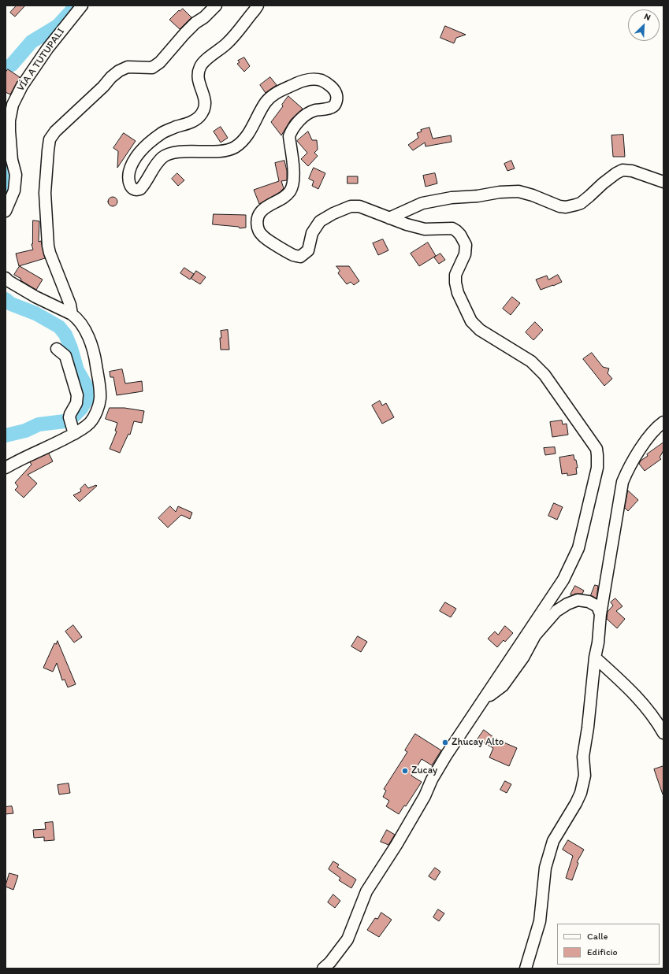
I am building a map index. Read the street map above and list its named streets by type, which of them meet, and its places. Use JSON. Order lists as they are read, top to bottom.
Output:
{
  "streets": {
    "street": ["VÍA A TUTUPALI"]
  },
  "places": ["Zhucay Alto", "Zucay"],
  "legend": ["Calle", "Edificio"],
  "north": "top right"
}
